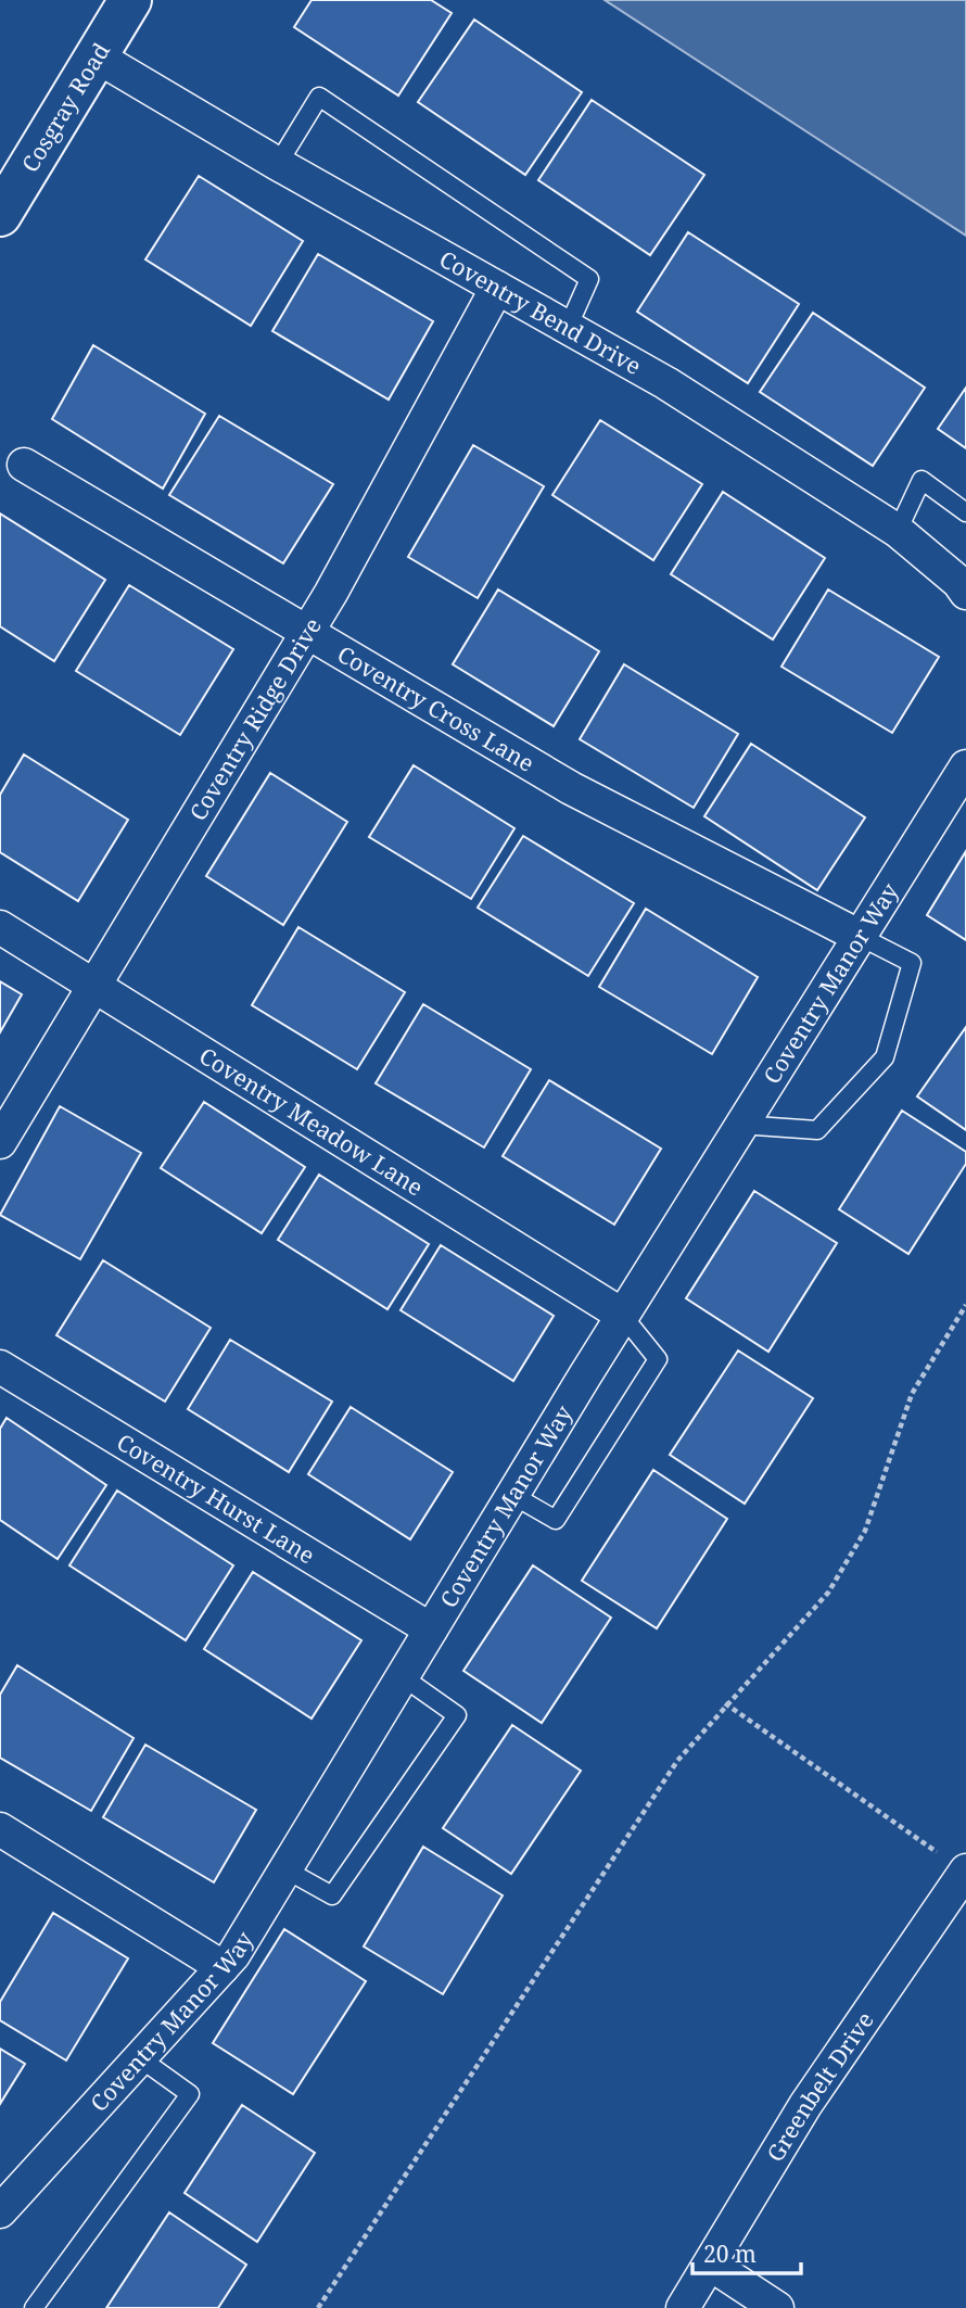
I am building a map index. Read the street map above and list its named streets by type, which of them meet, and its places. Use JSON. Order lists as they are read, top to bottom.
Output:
{
  "streets": {
    "main road": ["Cosgray Road"],
    "street": [
      "Coventry Bend Drive",
      "Coventry Cross Lane",
      "Coventry Ridge Drive",
      "Coventry Manor Way",
      "Coventry Meadow Lane",
      "Coventry Hurst Lane",
      "Greenbelt Drive"
    ]
  },
  "crossings": [
    ["Cosgray Road", "Coventry Bend Drive"],
    ["Coventry Bend Drive", "Coventry Ridge Drive"],
    ["Coventry Cross Lane", "Coventry Ridge Drive"],
    ["Coventry Cross Lane", "Coventry Manor Way"],
    ["Coventry Ridge Drive", "Coventry Meadow Lane"],
    ["Coventry Manor Way", "Coventry Meadow Lane"],
    ["Coventry Manor Way", "Coventry Hurst Lane"]
  ],
  "scale_bar": "20 m"
}
